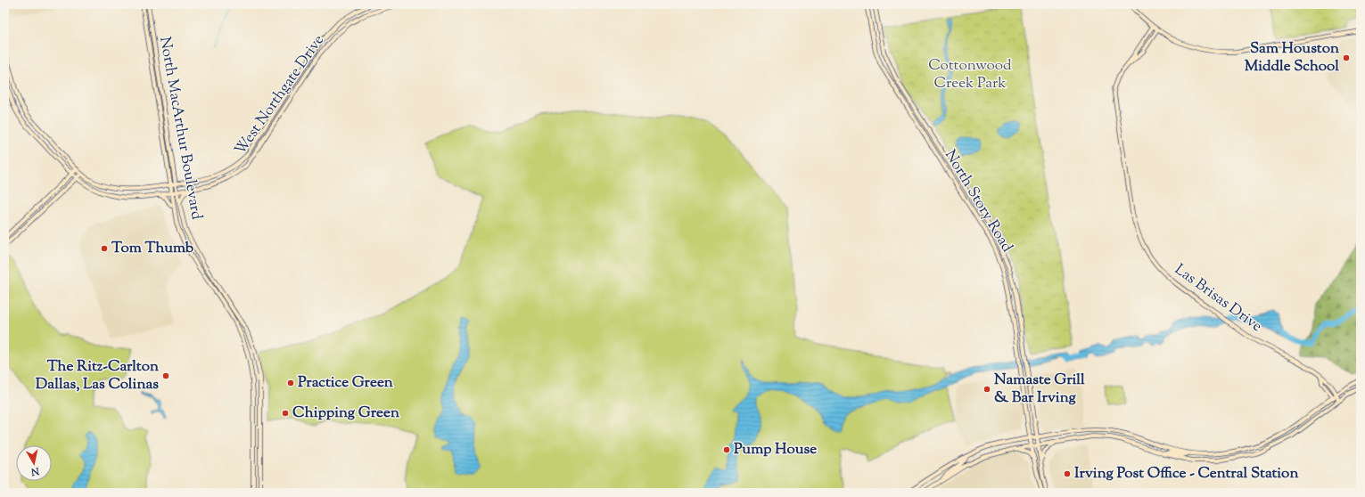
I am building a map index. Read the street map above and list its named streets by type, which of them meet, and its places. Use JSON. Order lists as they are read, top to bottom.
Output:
{
  "streets": {
    "main road": [
      "West Northgate Drive",
      "North MacArthur Boulevard",
      "North Story Road",
      "Las Brisas Drive"
    ]
  },
  "crossings": [
    ["West Northgate Drive", "North MacArthur Boulevard"]
  ],
  "parks": ["Cottonwood Creek Park"],
  "places": [
    "Sam Houston Middle School",
    "Tom Thumb",
    "The Ritz-Carlton Dallas, Las Colinas",
    "Practice Green",
    "Namaste Grill & Bar Irving",
    "Chipping Green",
    "Pump House",
    "Irving Post Office - Central Station"
  ],
  "north": "bottom"
}
